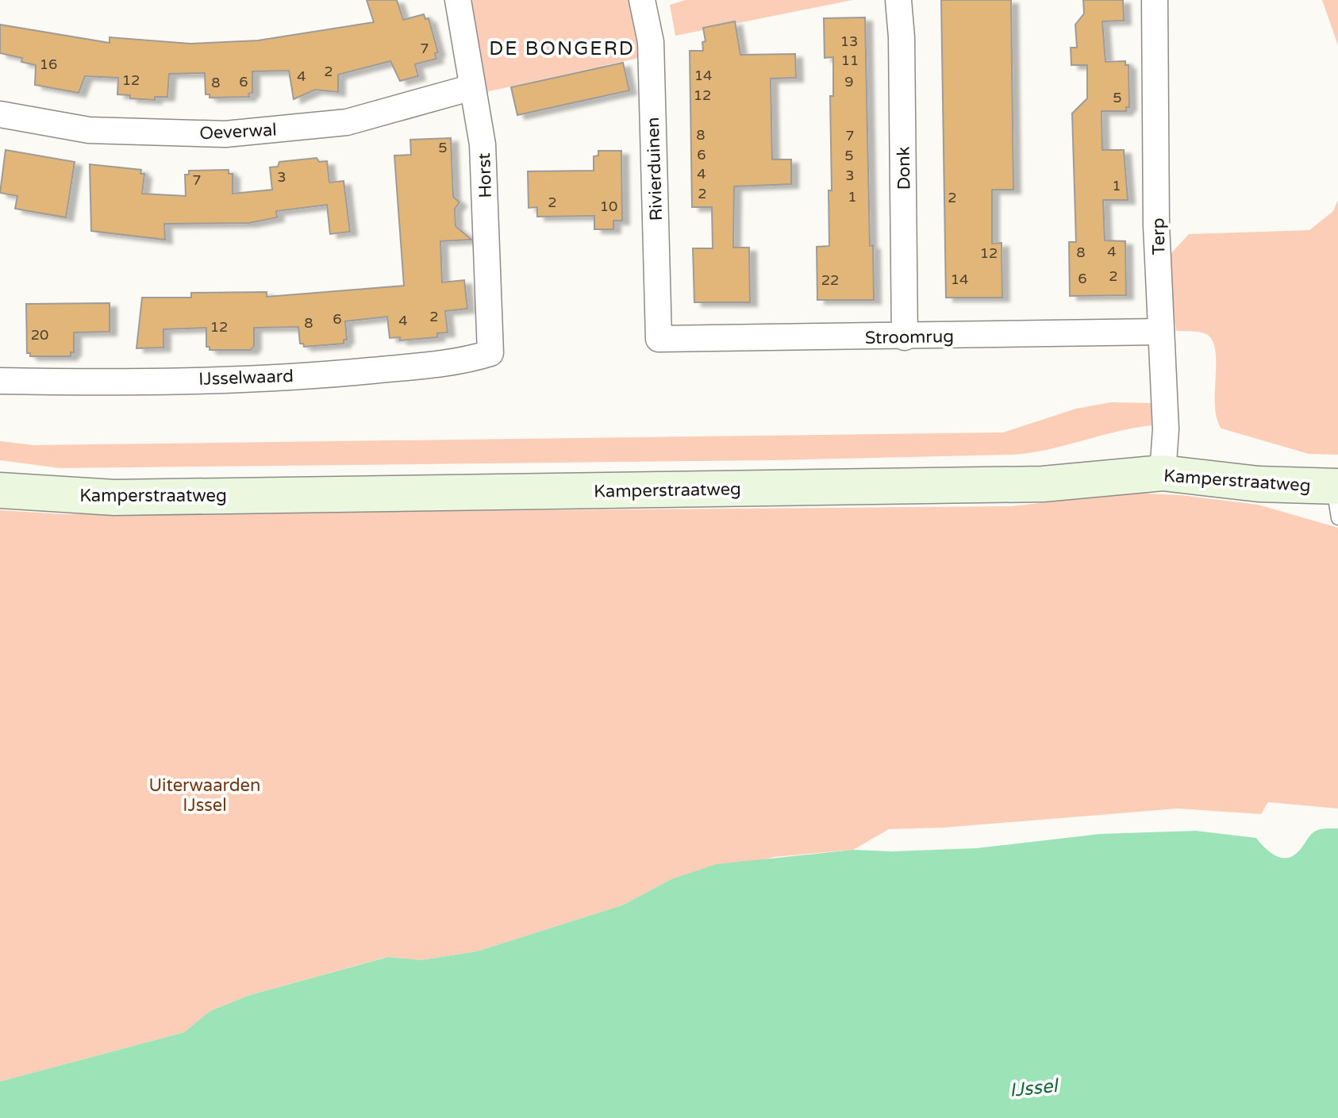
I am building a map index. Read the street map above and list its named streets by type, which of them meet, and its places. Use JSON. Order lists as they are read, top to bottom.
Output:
{
  "streets": {
    "main road": ["Kamperstraatweg"],
    "street": [
      "Oeverwal",
      "Donk",
      "Rivierduinen",
      "Horst",
      "Terp",
      "Stroomrug",
      "IJsselwaard"
    ]
  },
  "crossings": [
    ["Oeverwal", "Horst"],
    ["Donk", "Stroomrug"],
    ["Rivierduinen", "Stroomrug"],
    ["Horst", "IJsselwaard"],
    ["Terp", "Stroomrug"],
    ["Terp", "Kamperstraatweg"]
  ],
  "districts": ["DE BONGERD"],
  "water": ["IJssel"],
  "parks": ["Uiterwaarden IJssel"],
  "house_numbers": [
    "13",
    "7",
    "11",
    "16",
    "2",
    "14",
    "4",
    "12",
    "6",
    "9",
    "8",
    "12",
    "5",
    "8",
    "7",
    "5",
    "6",
    "5",
    "4",
    "3",
    "3",
    "7",
    "1",
    "2",
    "1",
    "2",
    "2",
    "10",
    "4",
    "8",
    "12",
    "2",
    "6",
    "14",
    "22",
    "2",
    "6",
    "4",
    "8",
    "12",
    "20"
  ]
}
